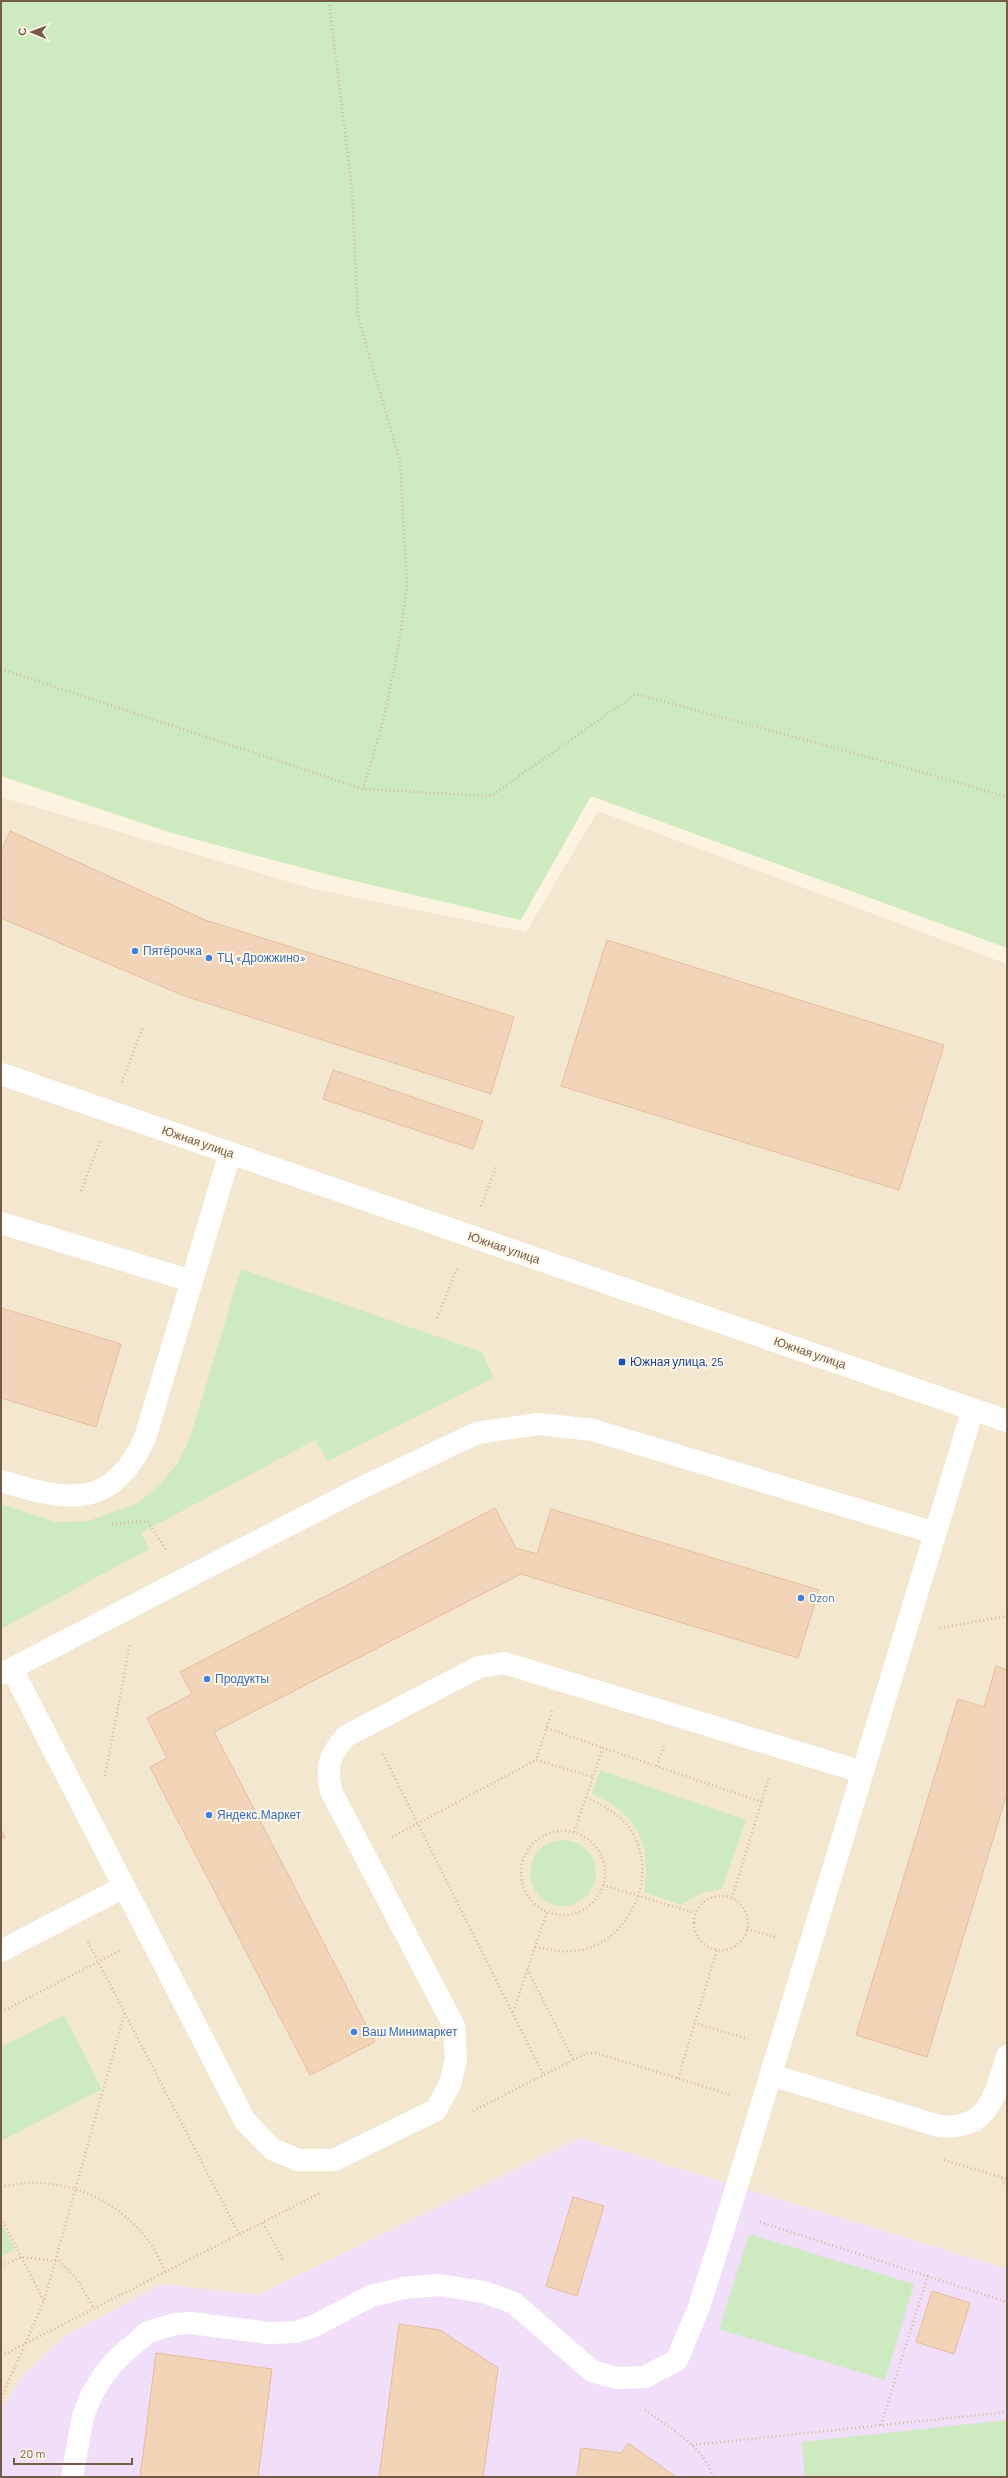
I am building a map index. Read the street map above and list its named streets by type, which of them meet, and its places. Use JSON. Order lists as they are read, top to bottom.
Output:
{
  "streets": {
    "street": ["Южная улица"]
  },
  "places": {
    "other": [
      "Пятёрочка",
      "ТЦ «Дрожжино»",
      "Ozon",
      "Продукты",
      "Яндекс.Маркет",
      "Ваш Минимаркет"
    ],
    "transit": ["Южная улица, 25"]
  },
  "scale_bar": "20 m",
  "north": "left"
}
